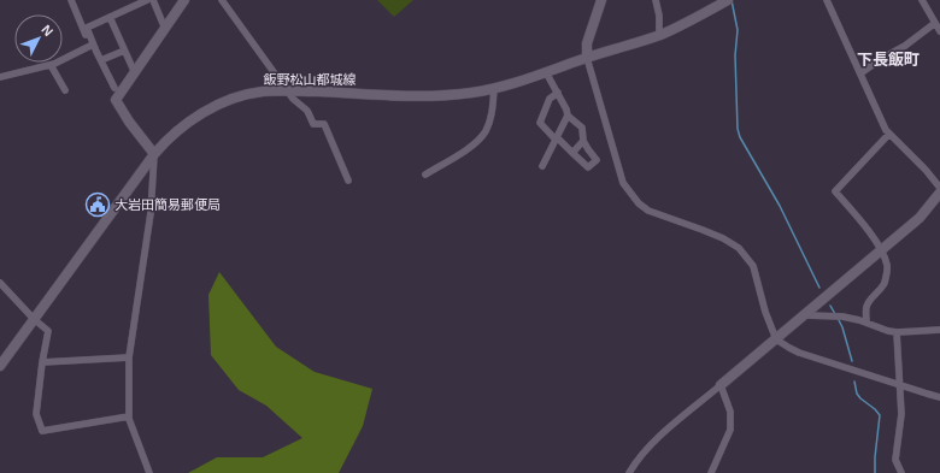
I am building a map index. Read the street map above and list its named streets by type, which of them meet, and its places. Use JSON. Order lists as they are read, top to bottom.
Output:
{
  "streets": {
    "main road": ["飯野松山都城線"]
  },
  "districts": ["下長飯町"],
  "places": {
    "public building": ["大岩田簡易郵便局"]
  },
  "north": "top right"
}
